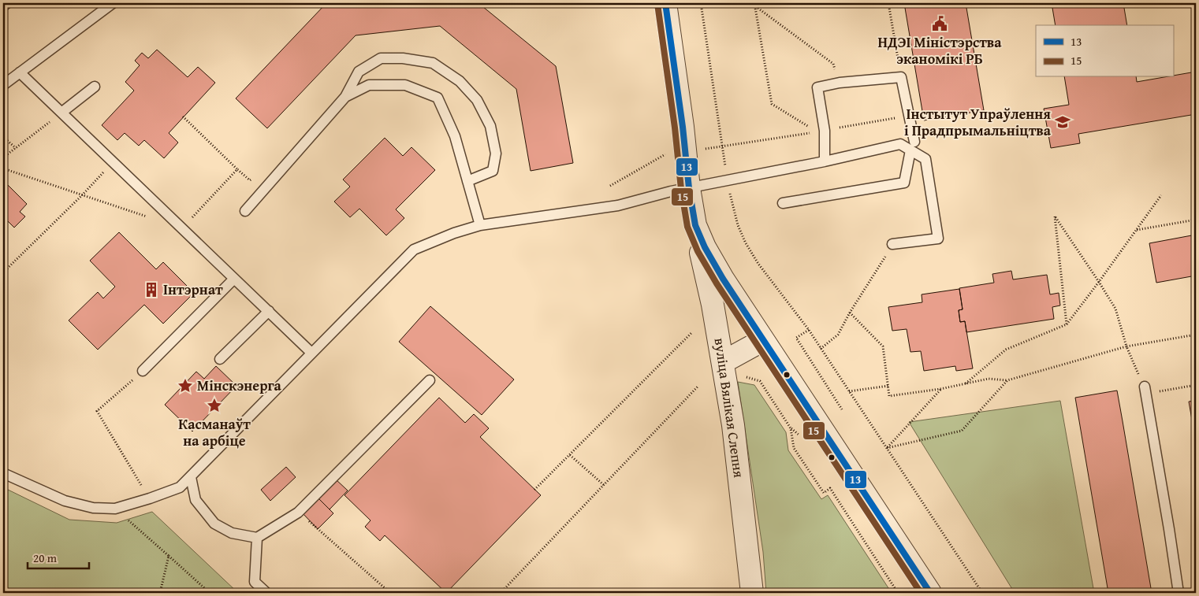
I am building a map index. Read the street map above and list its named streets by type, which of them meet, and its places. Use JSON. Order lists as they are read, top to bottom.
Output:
{
  "streets": {
    "street": ["вуліца Вялікая Слепня"]
  },
  "places": {
    "public building": ["НДЭІ Міністэрства эканомікі РБ"],
    "school or university": ["Інстытут Упраўлення і Прадпрымальніцтва"],
    "building": ["Інтэрнат"],
    "place": ["Мінскэнерга", "Касманаўт на арбіце"]
  },
  "lines": ["transit line 13", "transit line 15"],
  "legend": ["13", "15"],
  "scale_bar": "20 m"
}
